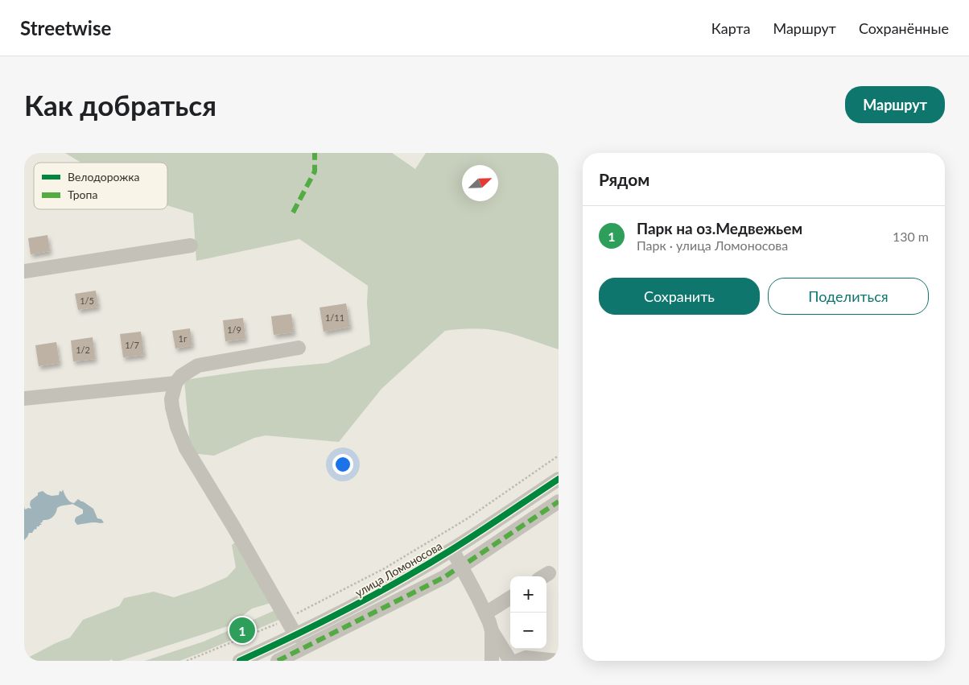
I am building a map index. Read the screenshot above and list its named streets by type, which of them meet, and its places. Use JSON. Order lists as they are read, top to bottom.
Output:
{
  "streets": {
    "street": ["улица Ломоносова"]
  },
  "house_numbers": [
    "1/5",
    "1/11",
    "1/9",
    "1г",
    "1/7",
    "1/2"
  ],
  "legend": ["Велодорожка", "Тропа"],
  "north": "top right",
  "page": {
    "header": "Streetwise",
    "nav": ["Карта", "Маршрут", "Сохранённые"],
    "buttons": [
      "Маршрут",
      ["Сохранить", "Поделиться"]
    ],
    "title": "Как добраться",
    "heading": "Рядом",
    "list": [
      {
        "mark": "1",
        "name": "Парк на оз.Медвежьем",
        "note": "Парк · улица Ломоносова",
        "value": "130 m"
      }
    ],
    "map_buttons": ["+", "−"],
    "pins": "1"
  }
}
